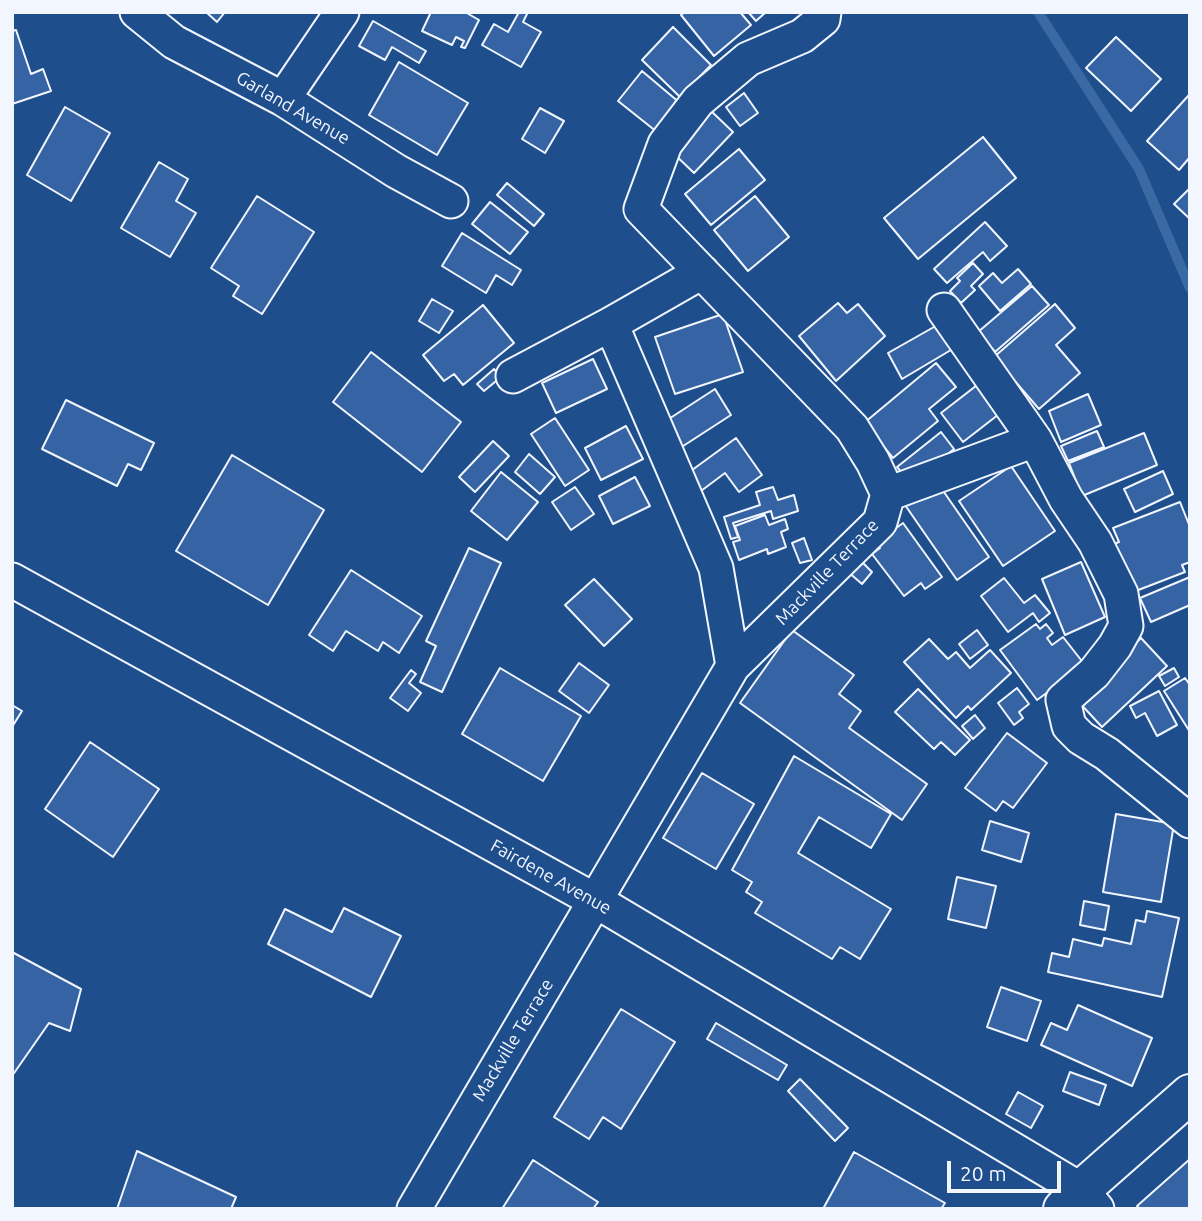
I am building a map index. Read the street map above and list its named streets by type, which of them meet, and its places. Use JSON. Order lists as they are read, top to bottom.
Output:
{
  "streets": {
    "street": ["Garland Avenue", "Mackville Terrace", "Fairdene Avenue"]
  },
  "crossings": [
    ["Mackville Terrace", "Fairdene Avenue"]
  ],
  "scale_bar": "20 m"
}
